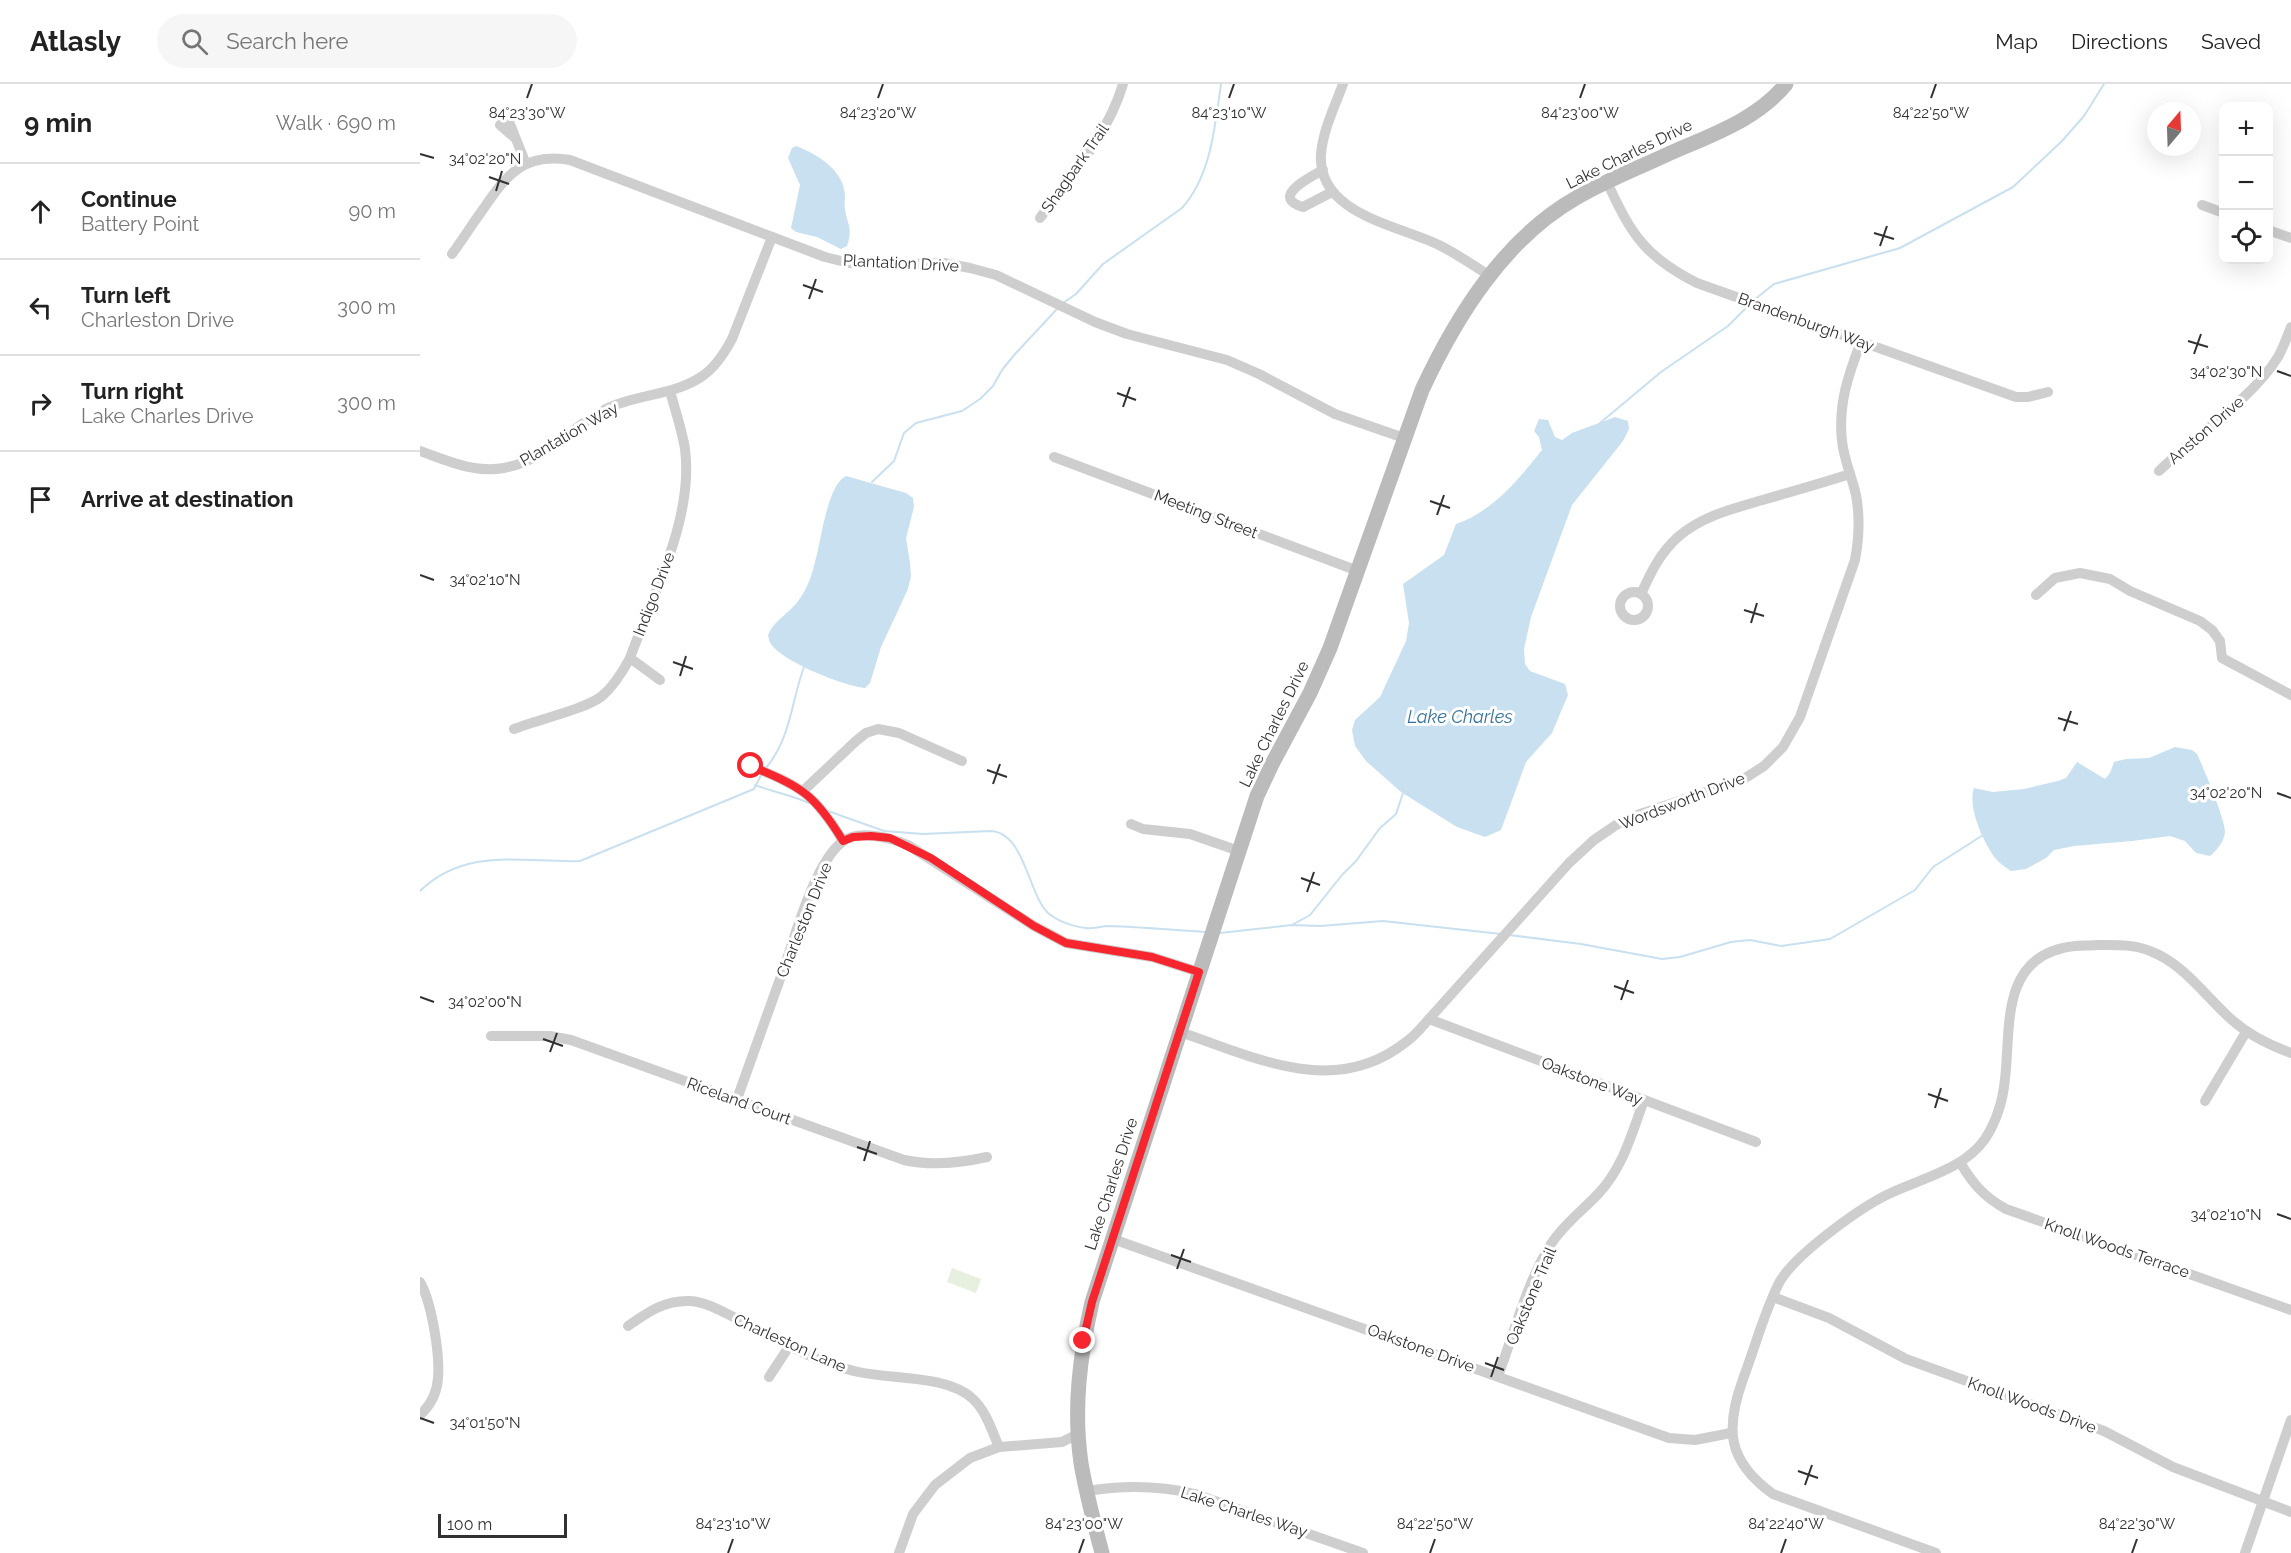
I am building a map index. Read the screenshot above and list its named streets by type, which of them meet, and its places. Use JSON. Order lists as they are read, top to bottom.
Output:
{
  "streets": {
    "street": [
      "Lake Charles Drive",
      "Shagbark Trail",
      "Plantation Drive",
      "Brandenburgh Way",
      "Anston Drive",
      "Plantation Way",
      "Meeting Street",
      "Indigo Drive",
      "Wordsworth Drive",
      "Charleston Drive",
      "Oakstone Way",
      "Riceland Court",
      "Knoll Woods Terrace",
      "Oakstone Trail",
      "Charleston Lane",
      "Oakstone Drive",
      "Knoll Woods Drive",
      "Lake Charles Way"
    ]
  },
  "crossings": [
    ["Lake Charles Drive", "Plantation Drive"],
    ["Lake Charles Drive", "Brandenburgh Way"],
    ["Lake Charles Drive", "Meeting Street"],
    ["Lake Charles Drive", "Wordsworth Drive"],
    ["Lake Charles Drive", "Oakstone Drive"],
    ["Lake Charles Drive", "Lake Charles Way"],
    ["Plantation Drive", "Plantation Way"],
    ["Brandenburgh Way", "Wordsworth Drive"],
    ["Plantation Way", "Indigo Drive"],
    ["Wordsworth Drive", "Oakstone Way"],
    ["Charleston Drive", "Riceland Court"],
    ["Oakstone Way", "Oakstone Trail"],
    ["Oakstone Trail", "Oakstone Drive"]
  ],
  "water": ["Lake Charles"],
  "scale_bar": "100 m",
  "north": "top",
  "page": {
    "header": "Atlasly",
    "search": "Search here",
    "nav": ["Map", "Directions", "Saved"],
    "heading": ["9 min", "Walk · 690 m"],
    "map_buttons": ["+", "−"],
    "list": [
      ["Continue", "Battery Point", "90 m"],
      ["Turn left", "Charleston Drive", "300 m"],
      ["Turn right", "Lake Charles Drive", "300 m"],
      "Arrive at destination"
    ],
    "scale": "100 m"
  },
  "coordinates": [
    "84°23'20\"W",
    "84°23'30\"W",
    "84°23'10\"W",
    "84°23'00\"W",
    "84°22'50\"W",
    "34°02'20\"N",
    "34°02'30\"N",
    "34°02'10\"N",
    "34°02'00\"N",
    "34°01'50\"N",
    "84°22'40\"W",
    "84°22'30\"W"
  ]
}
